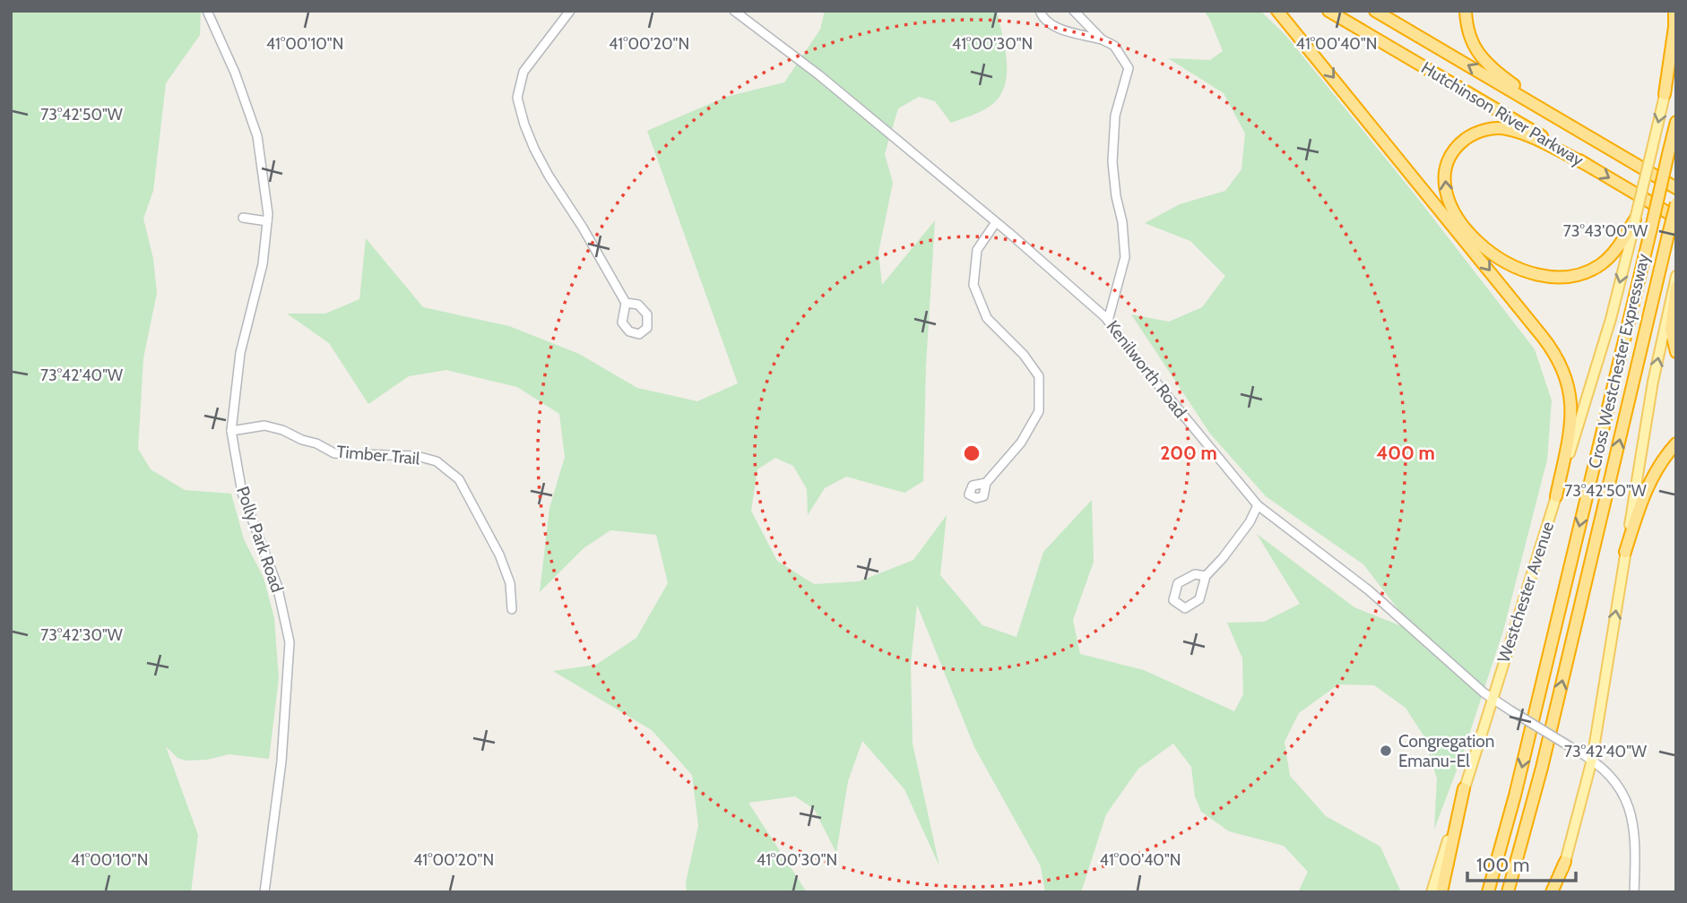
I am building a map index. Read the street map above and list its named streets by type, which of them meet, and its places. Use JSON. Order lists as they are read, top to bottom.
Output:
{
  "streets": {
    "highway": ["Hutchinson River Parkway", "Cross Westchester Expressway"],
    "main road": ["Westchester Avenue"],
    "street": ["Kenilworth Road", "Timber Trail", "Polly Park Road"]
  },
  "crossings": [
    ["Kenilworth Road", "Westchester Avenue"],
    ["Timber Trail", "Polly Park Road"]
  ],
  "places": ["Congregation Emanu-El"],
  "scale_bar": "100 m",
  "coordinates": [
    "41°00'10\"N",
    "41°00'20\"N",
    "41°00'30\"N",
    "41°00'40\"N",
    "73°42'50\"W",
    "73°43'00\"W",
    "73°42'40\"W",
    "73°42'30\"W"
  ],
  "rings": ["200 m", "400 m"]
}
